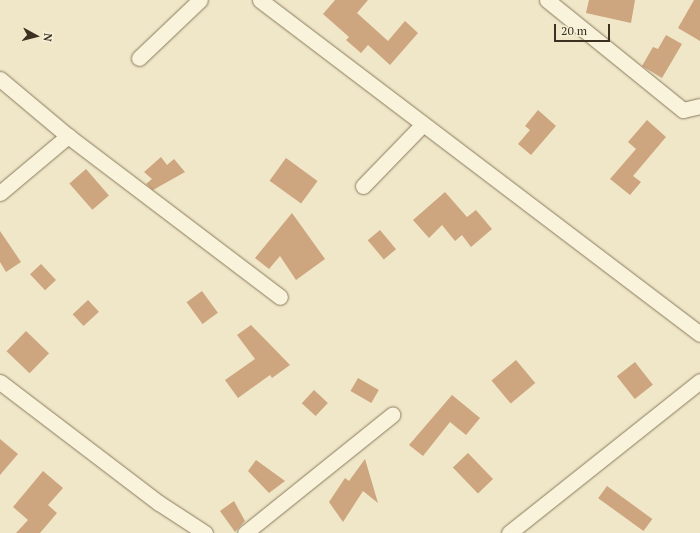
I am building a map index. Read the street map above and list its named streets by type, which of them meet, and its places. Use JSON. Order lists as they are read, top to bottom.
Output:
{
  "scale_bar": "20 m",
  "north": "right"
}
